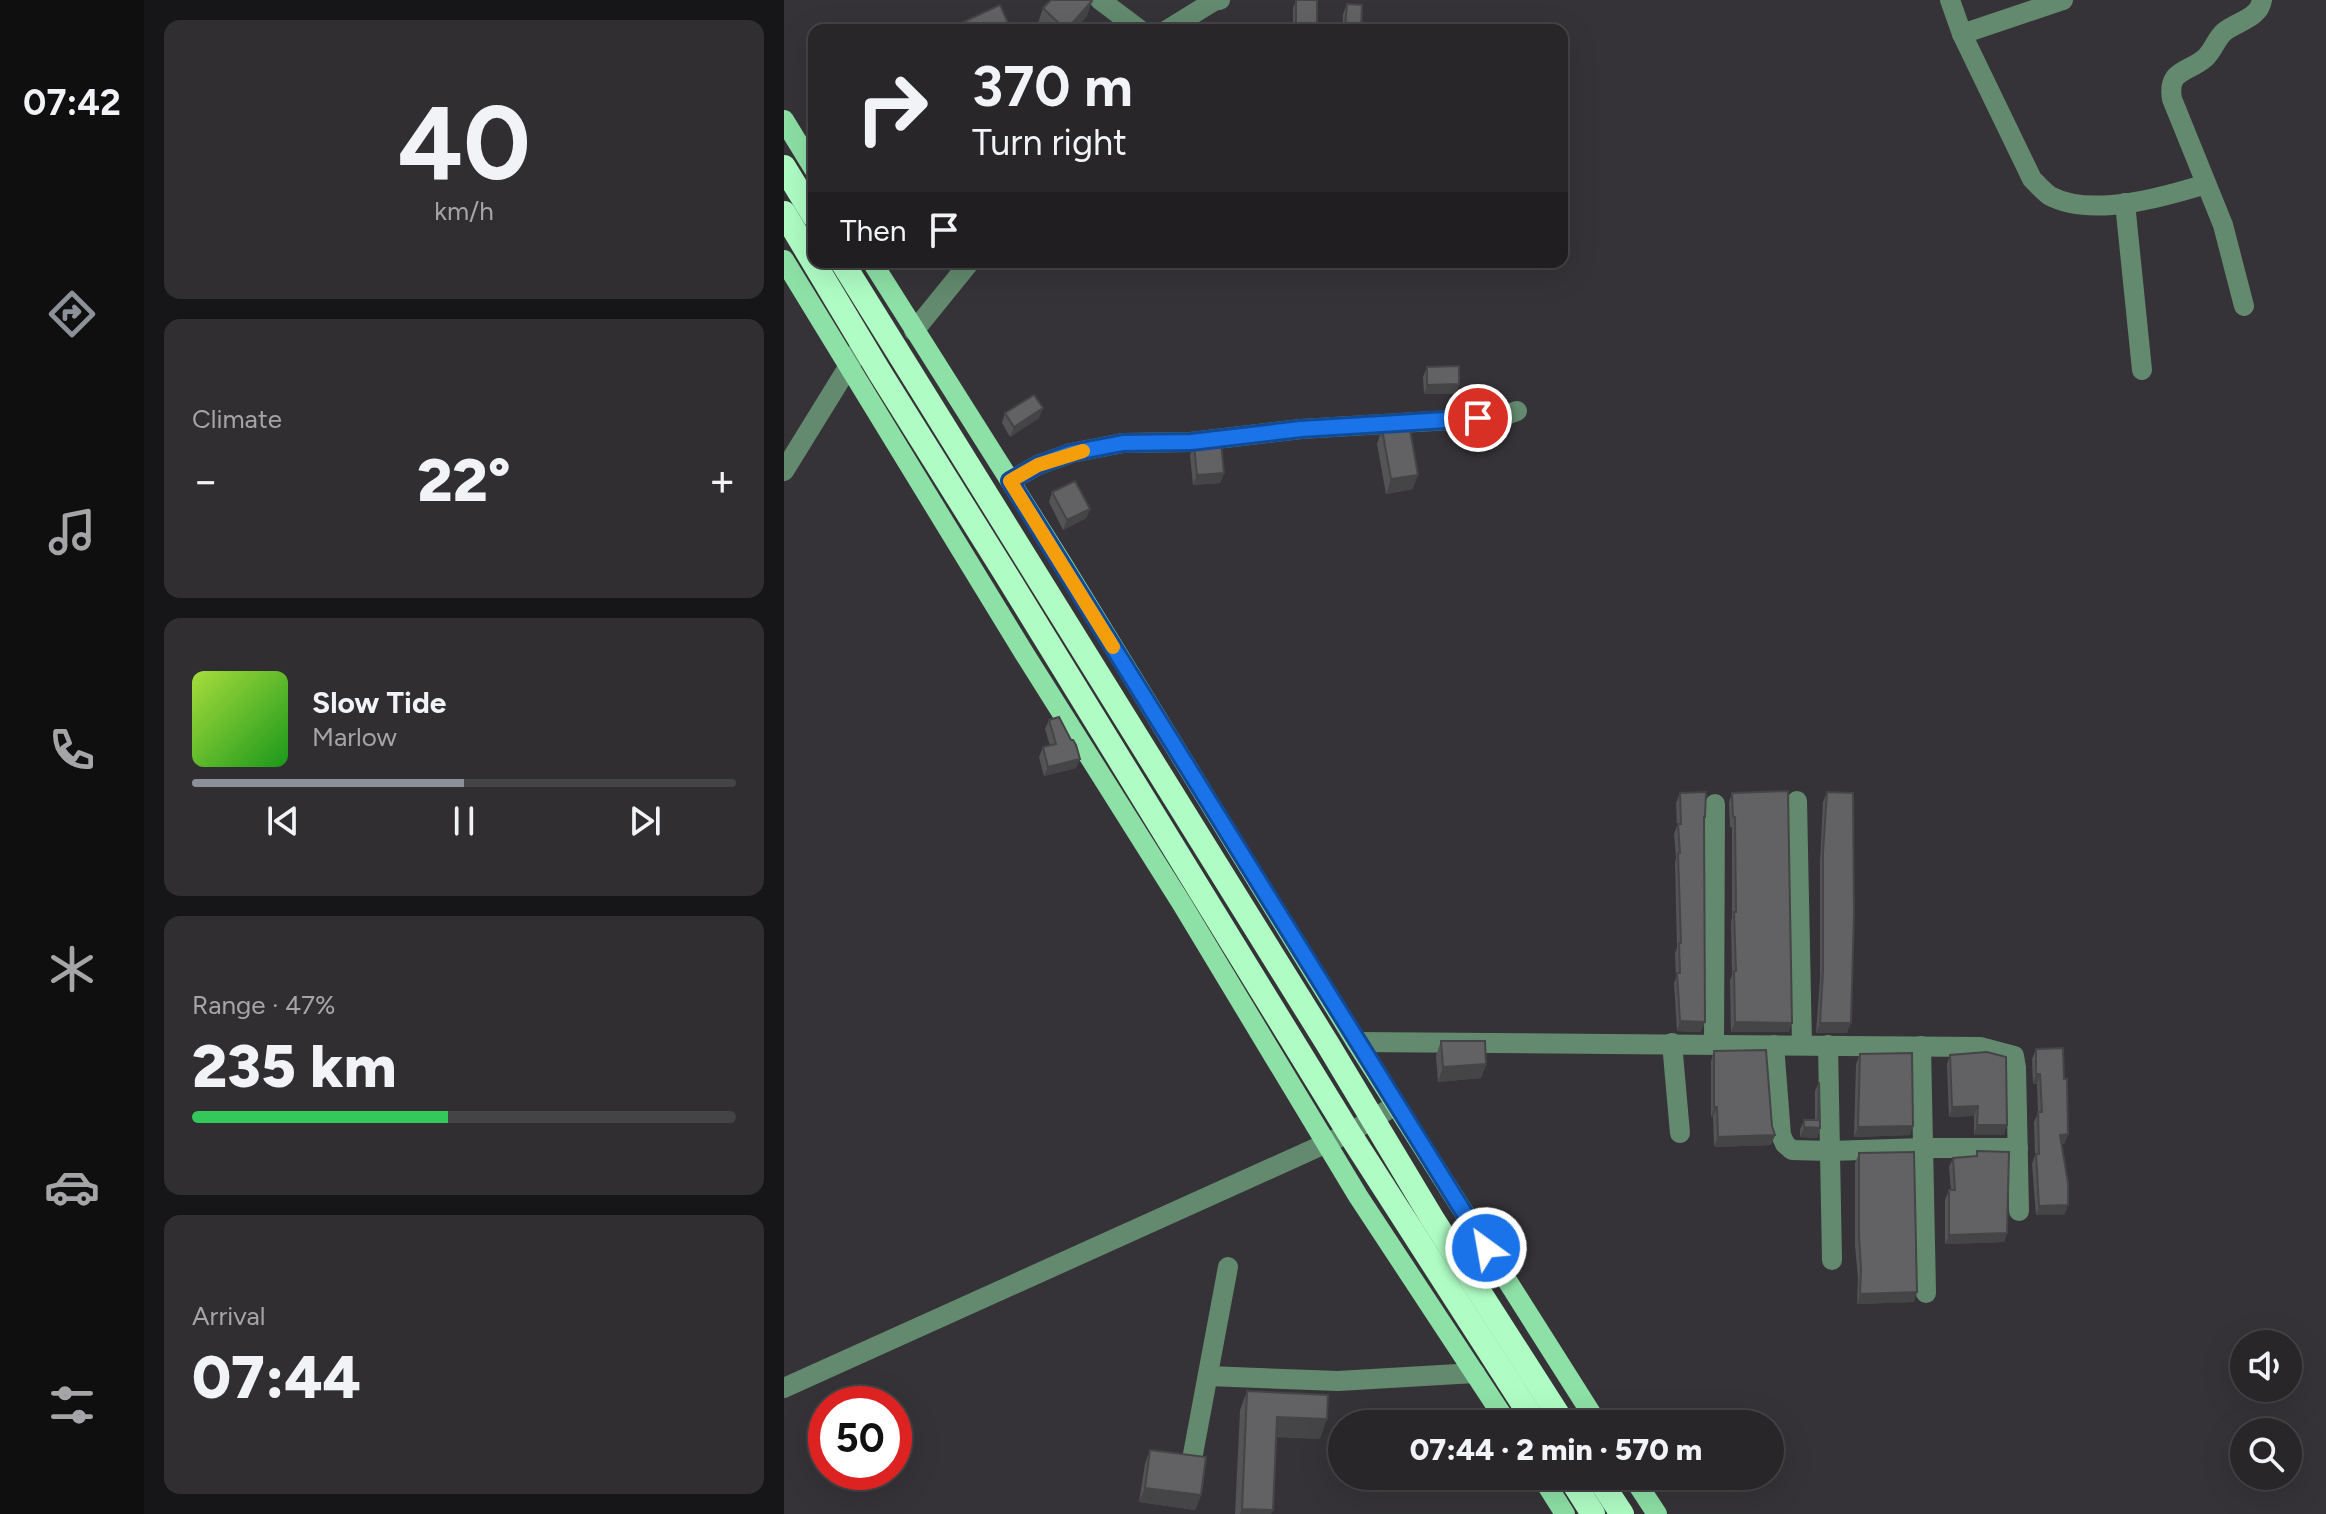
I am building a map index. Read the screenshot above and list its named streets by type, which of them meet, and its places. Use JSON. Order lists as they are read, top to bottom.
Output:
{
  "page": {
    "tabs": "07:42",
    "tile": [
      ["40", "km/h"],
      "Climate",
      ["Range · 47%", "235 km"],
      ["Arrival", "07:44"]
    ],
    "turn": ["370 m", "Turn right"],
    "then": "Then",
    "heat": ["−", "22°", "+"],
    "song": ["Slow Tide", "Marlow"],
    "limit": "50",
    "trip": "07:44 · 2 min · 570 m"
  }
}
